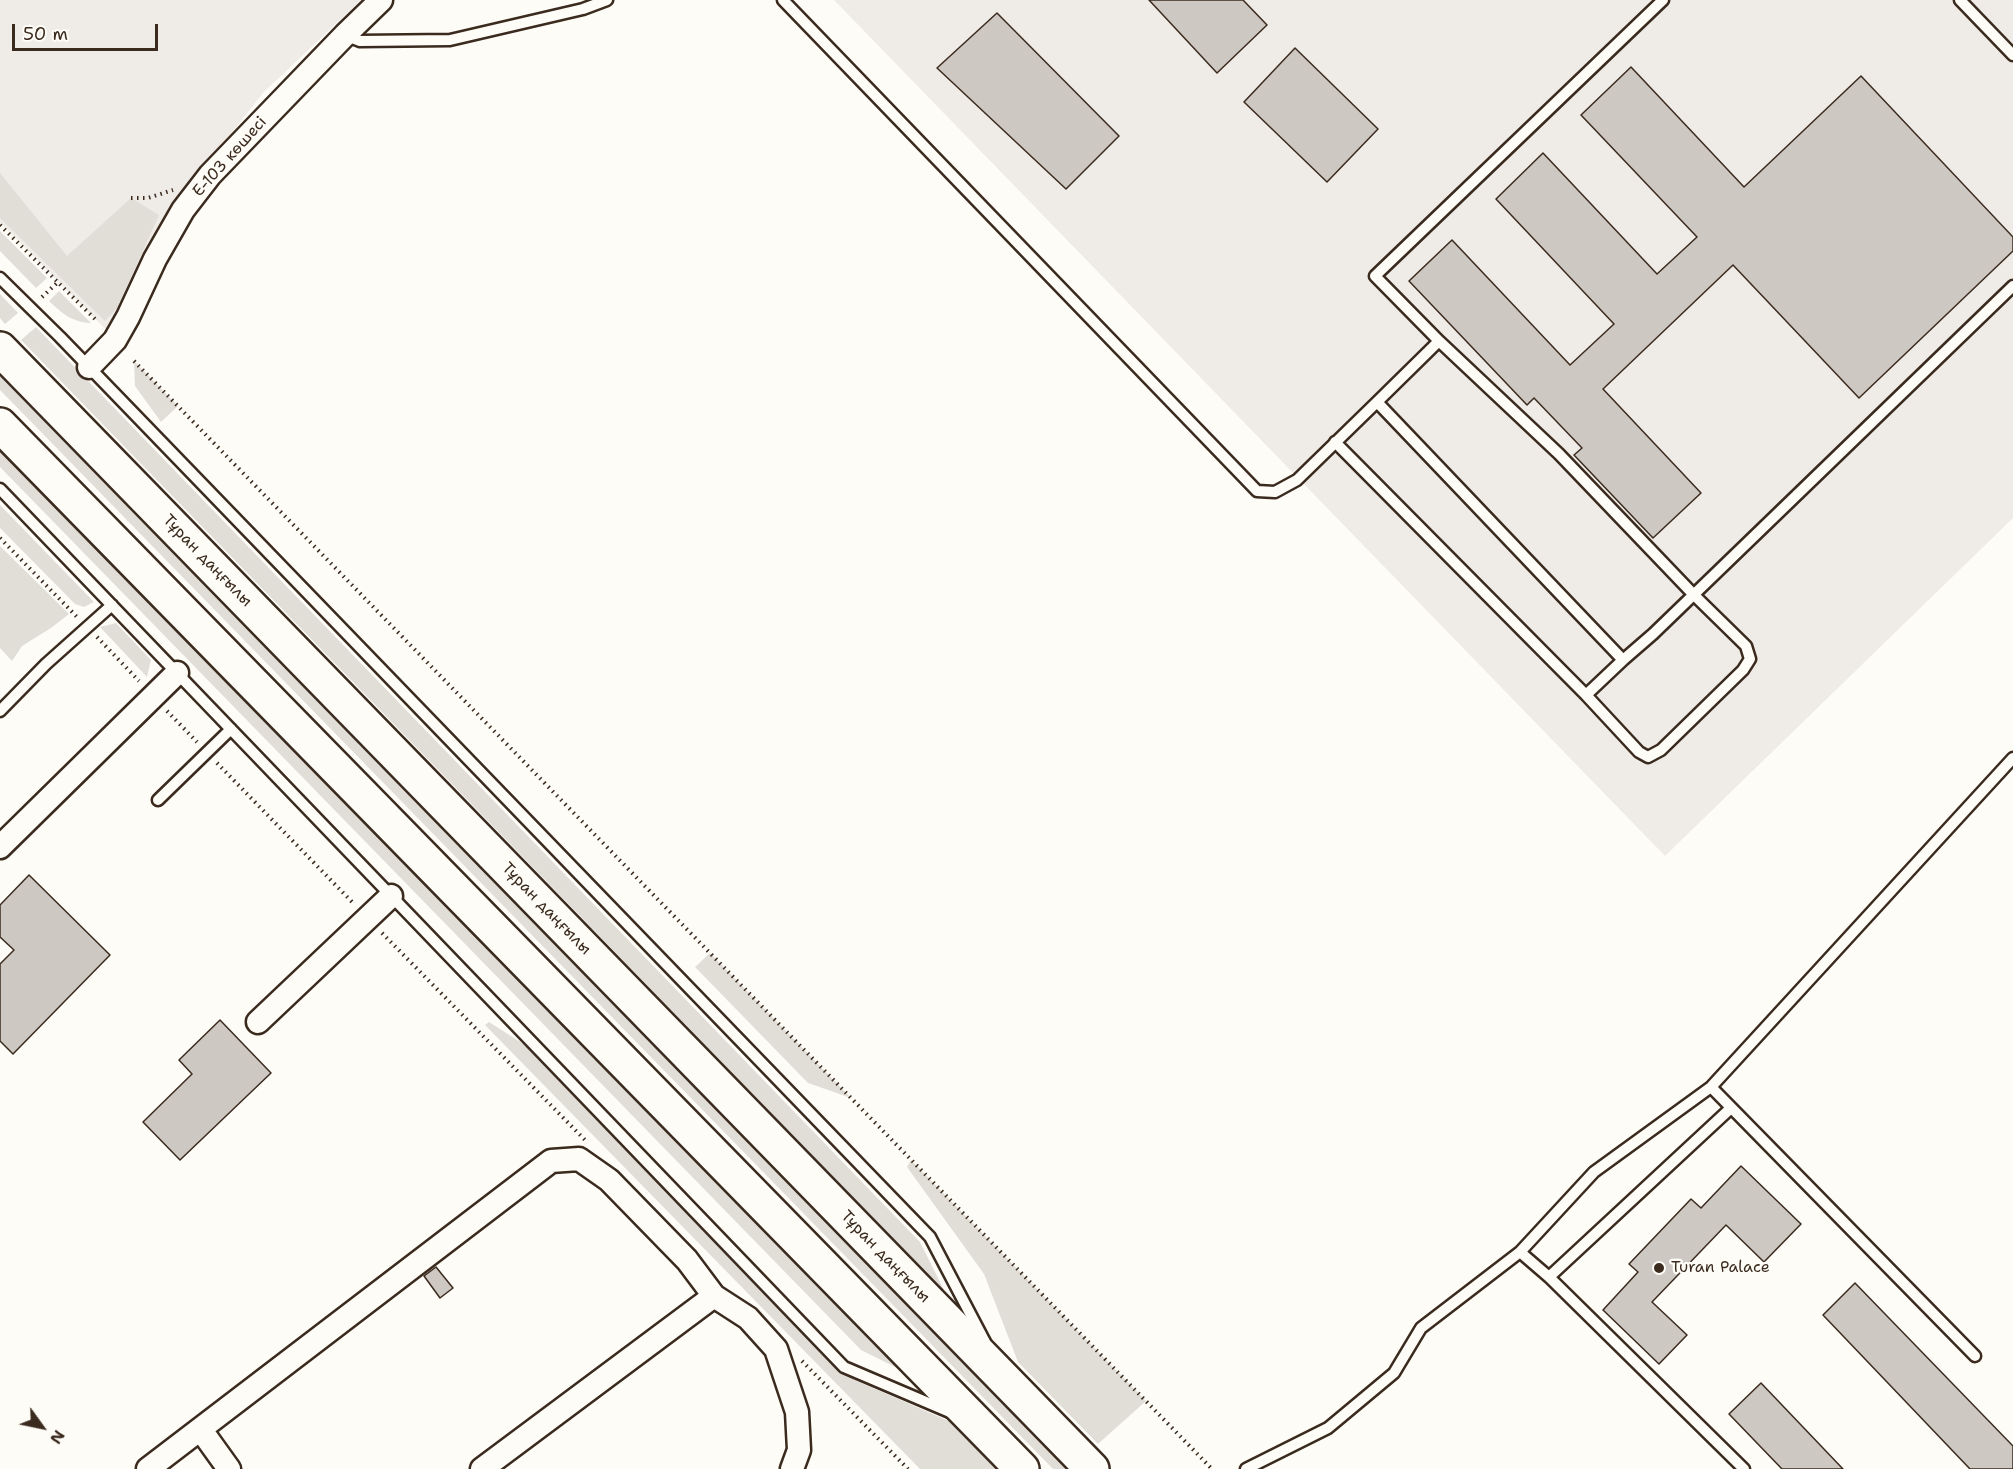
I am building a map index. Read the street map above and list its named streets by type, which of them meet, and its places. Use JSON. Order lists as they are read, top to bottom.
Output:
{
  "streets": {
    "main road": ["Тұран даңғылы"],
    "street": ["Е-103 көшесі"]
  },
  "places": ["Turan Palace"],
  "scale_bar": "50 m",
  "north": "bottom right"
}
